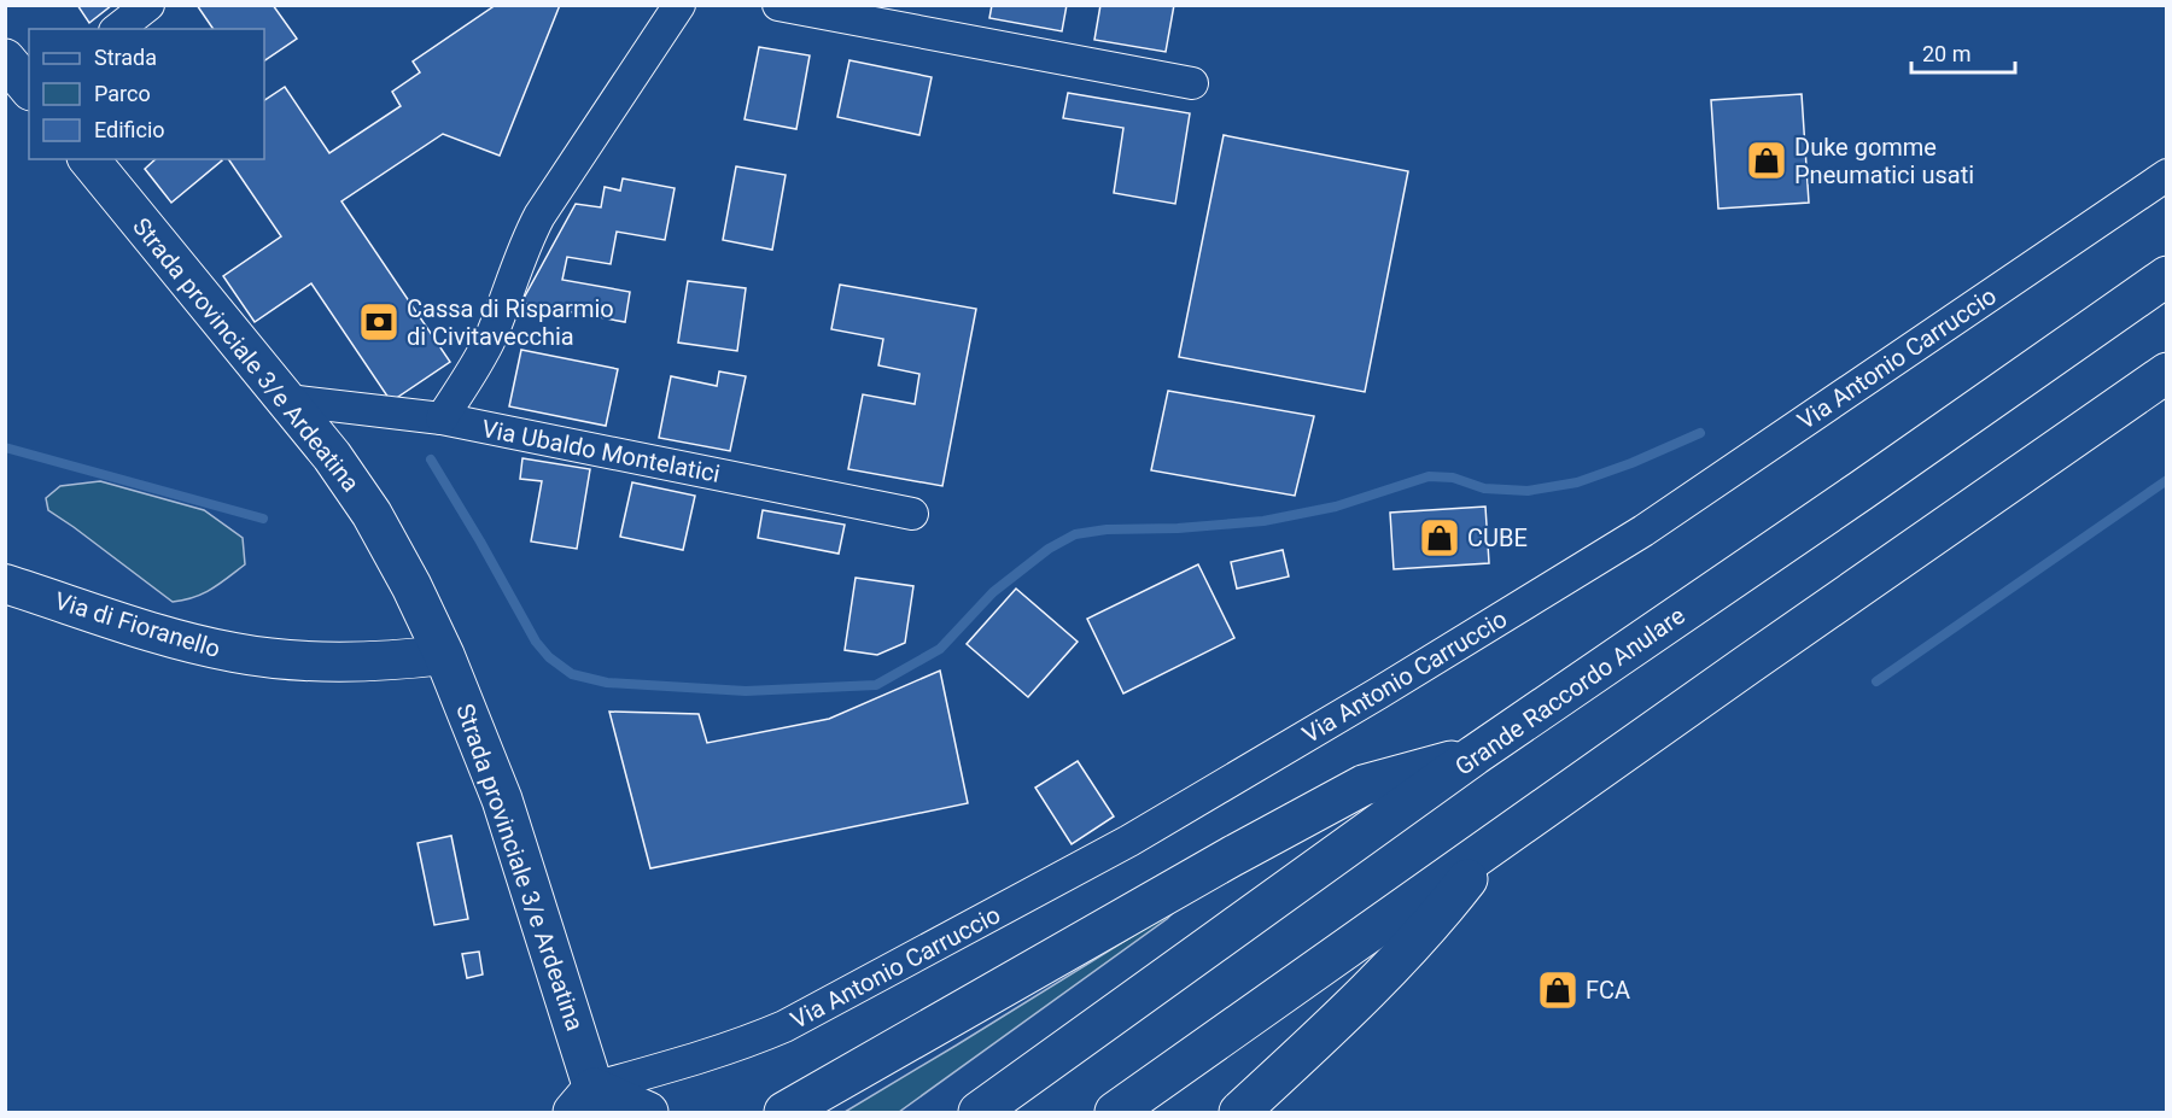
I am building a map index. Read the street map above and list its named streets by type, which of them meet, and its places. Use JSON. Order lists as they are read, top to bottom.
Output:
{
  "streets": {
    "main road": ["Strada provinciale 3/e Ardeatina", "Grande Raccordo Anulare"],
    "street": ["Via Antonio Carruccio", "Via Ubaldo Montelatici", "Via di Fioranello"]
  },
  "crossings": [
    ["Strada provinciale 3/e Ardeatina", "Via Antonio Carruccio"],
    ["Strada provinciale 3/e Ardeatina", "Via Ubaldo Montelatici"],
    ["Strada provinciale 3/e Ardeatina", "Via di Fioranello"]
  ],
  "places": {
    "shop": ["Duke gomme Pneumatici usati", "CUBE", "FCA"],
    "bank": ["Cassa di Risparmio di Civitavecchia"]
  },
  "legend": ["Strada", "Parco", "Edificio"],
  "scale_bar": "20 m"
}
